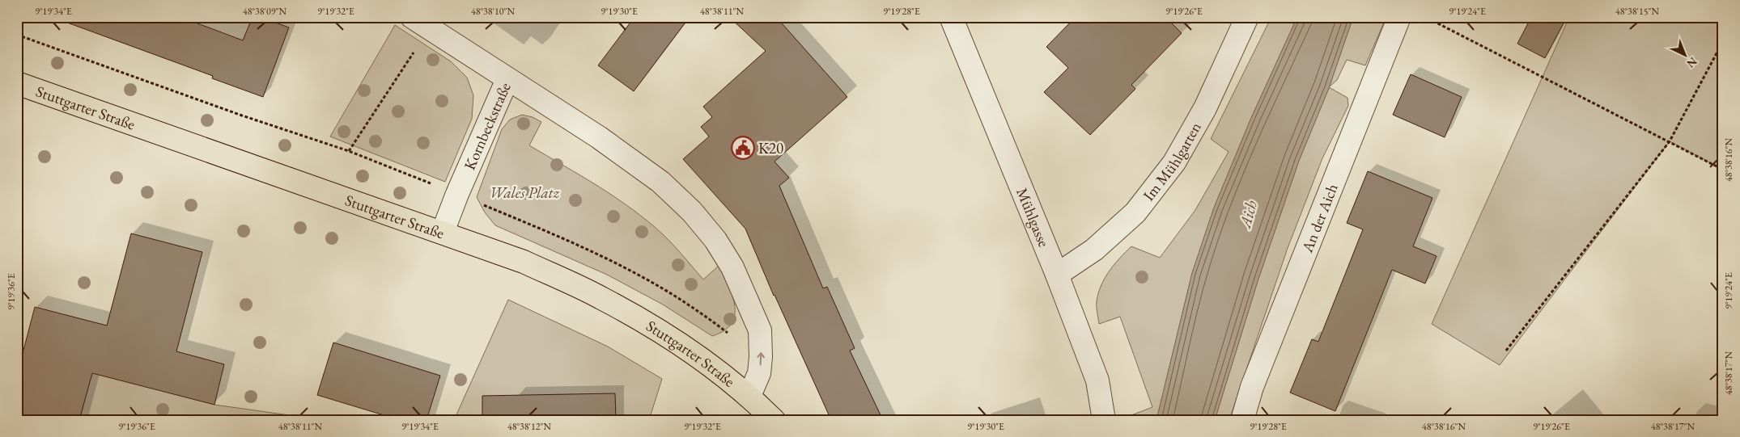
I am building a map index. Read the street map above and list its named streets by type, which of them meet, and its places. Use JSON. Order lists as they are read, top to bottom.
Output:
{
  "streets": {
    "main road": ["Stuttgarter Straße"],
    "street": [
      "Kornbeckstraße",
      "Im Mühlgarten",
      "Mühlgasse",
      "An der Aich"
    ]
  },
  "crossings": [
    ["Stuttgarter Straße", "Kornbeckstraße"],
    ["Im Mühlgarten", "Mühlgasse"]
  ],
  "water": ["Aich"],
  "parks": ["Wales Platz"],
  "places": {
    "public building": ["K20"]
  },
  "north": "bottom right",
  "coordinates": [
    "9°19'34\"E",
    "48°38'09\"N",
    "9°19'32\"E",
    "48°38'10\"N",
    "9°19'30\"E",
    "48°38'11\"N",
    "9°19'28\"E",
    "9°19'26\"E",
    "9°19'24\"E",
    "48°38'15\"N",
    "48°38'16\"N",
    "9°19'36\"E",
    "48°38'17\"N",
    "48°38'12\"N"
  ]
}
